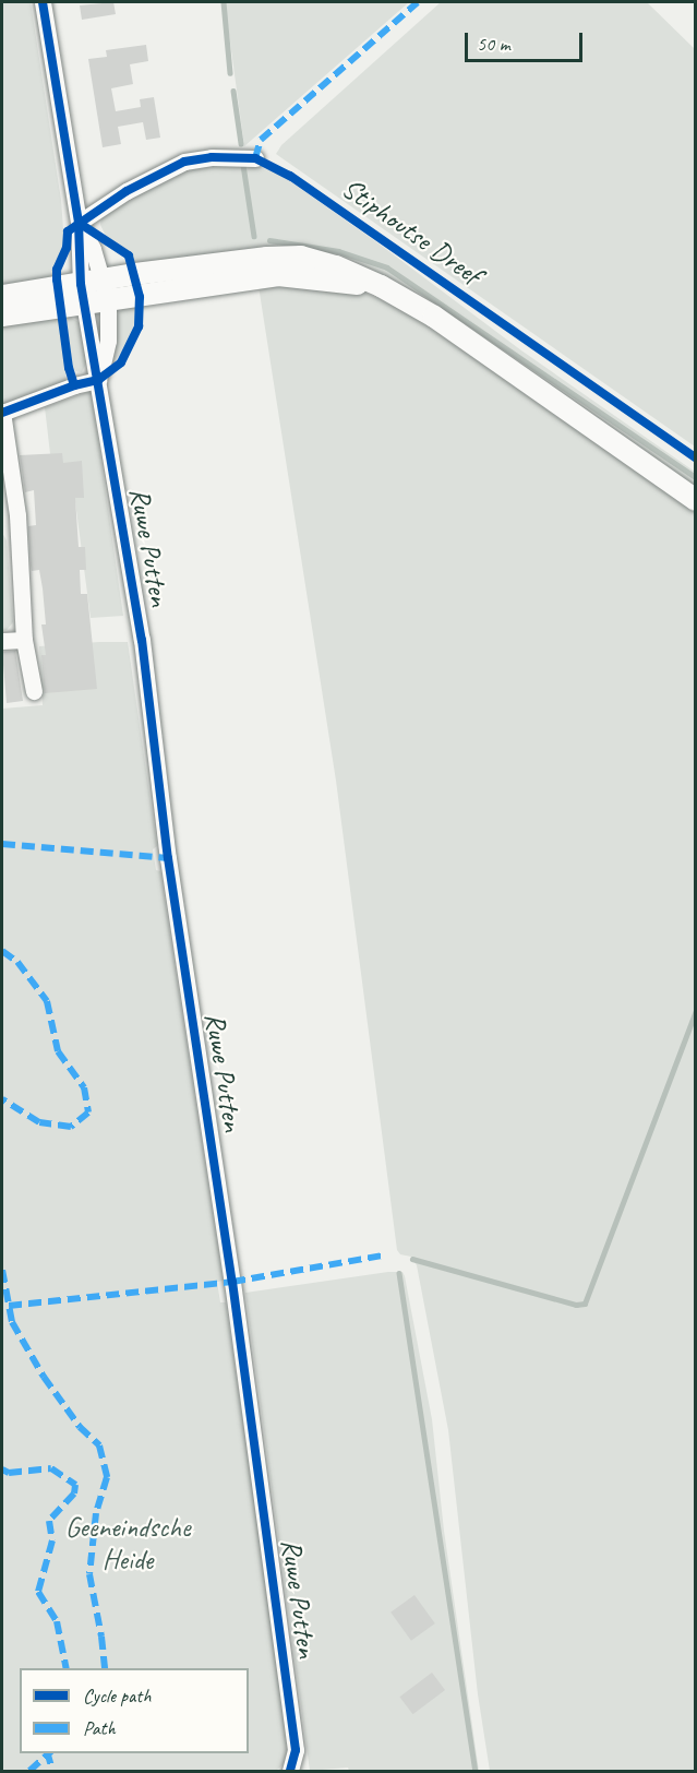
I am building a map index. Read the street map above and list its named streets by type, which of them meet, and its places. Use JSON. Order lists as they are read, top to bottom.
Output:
{
  "streets": {
    "main road": ["Stiphoutse Dreef"],
    "street": ["Ruwe Putten"]
  },
  "crossings": [
    ["Stiphoutse Dreef", "Ruwe Putten"]
  ],
  "parks": ["Geeneindsche Heide"],
  "legend": ["Cycle path", "Path"],
  "scale_bar": "50 m"
}
